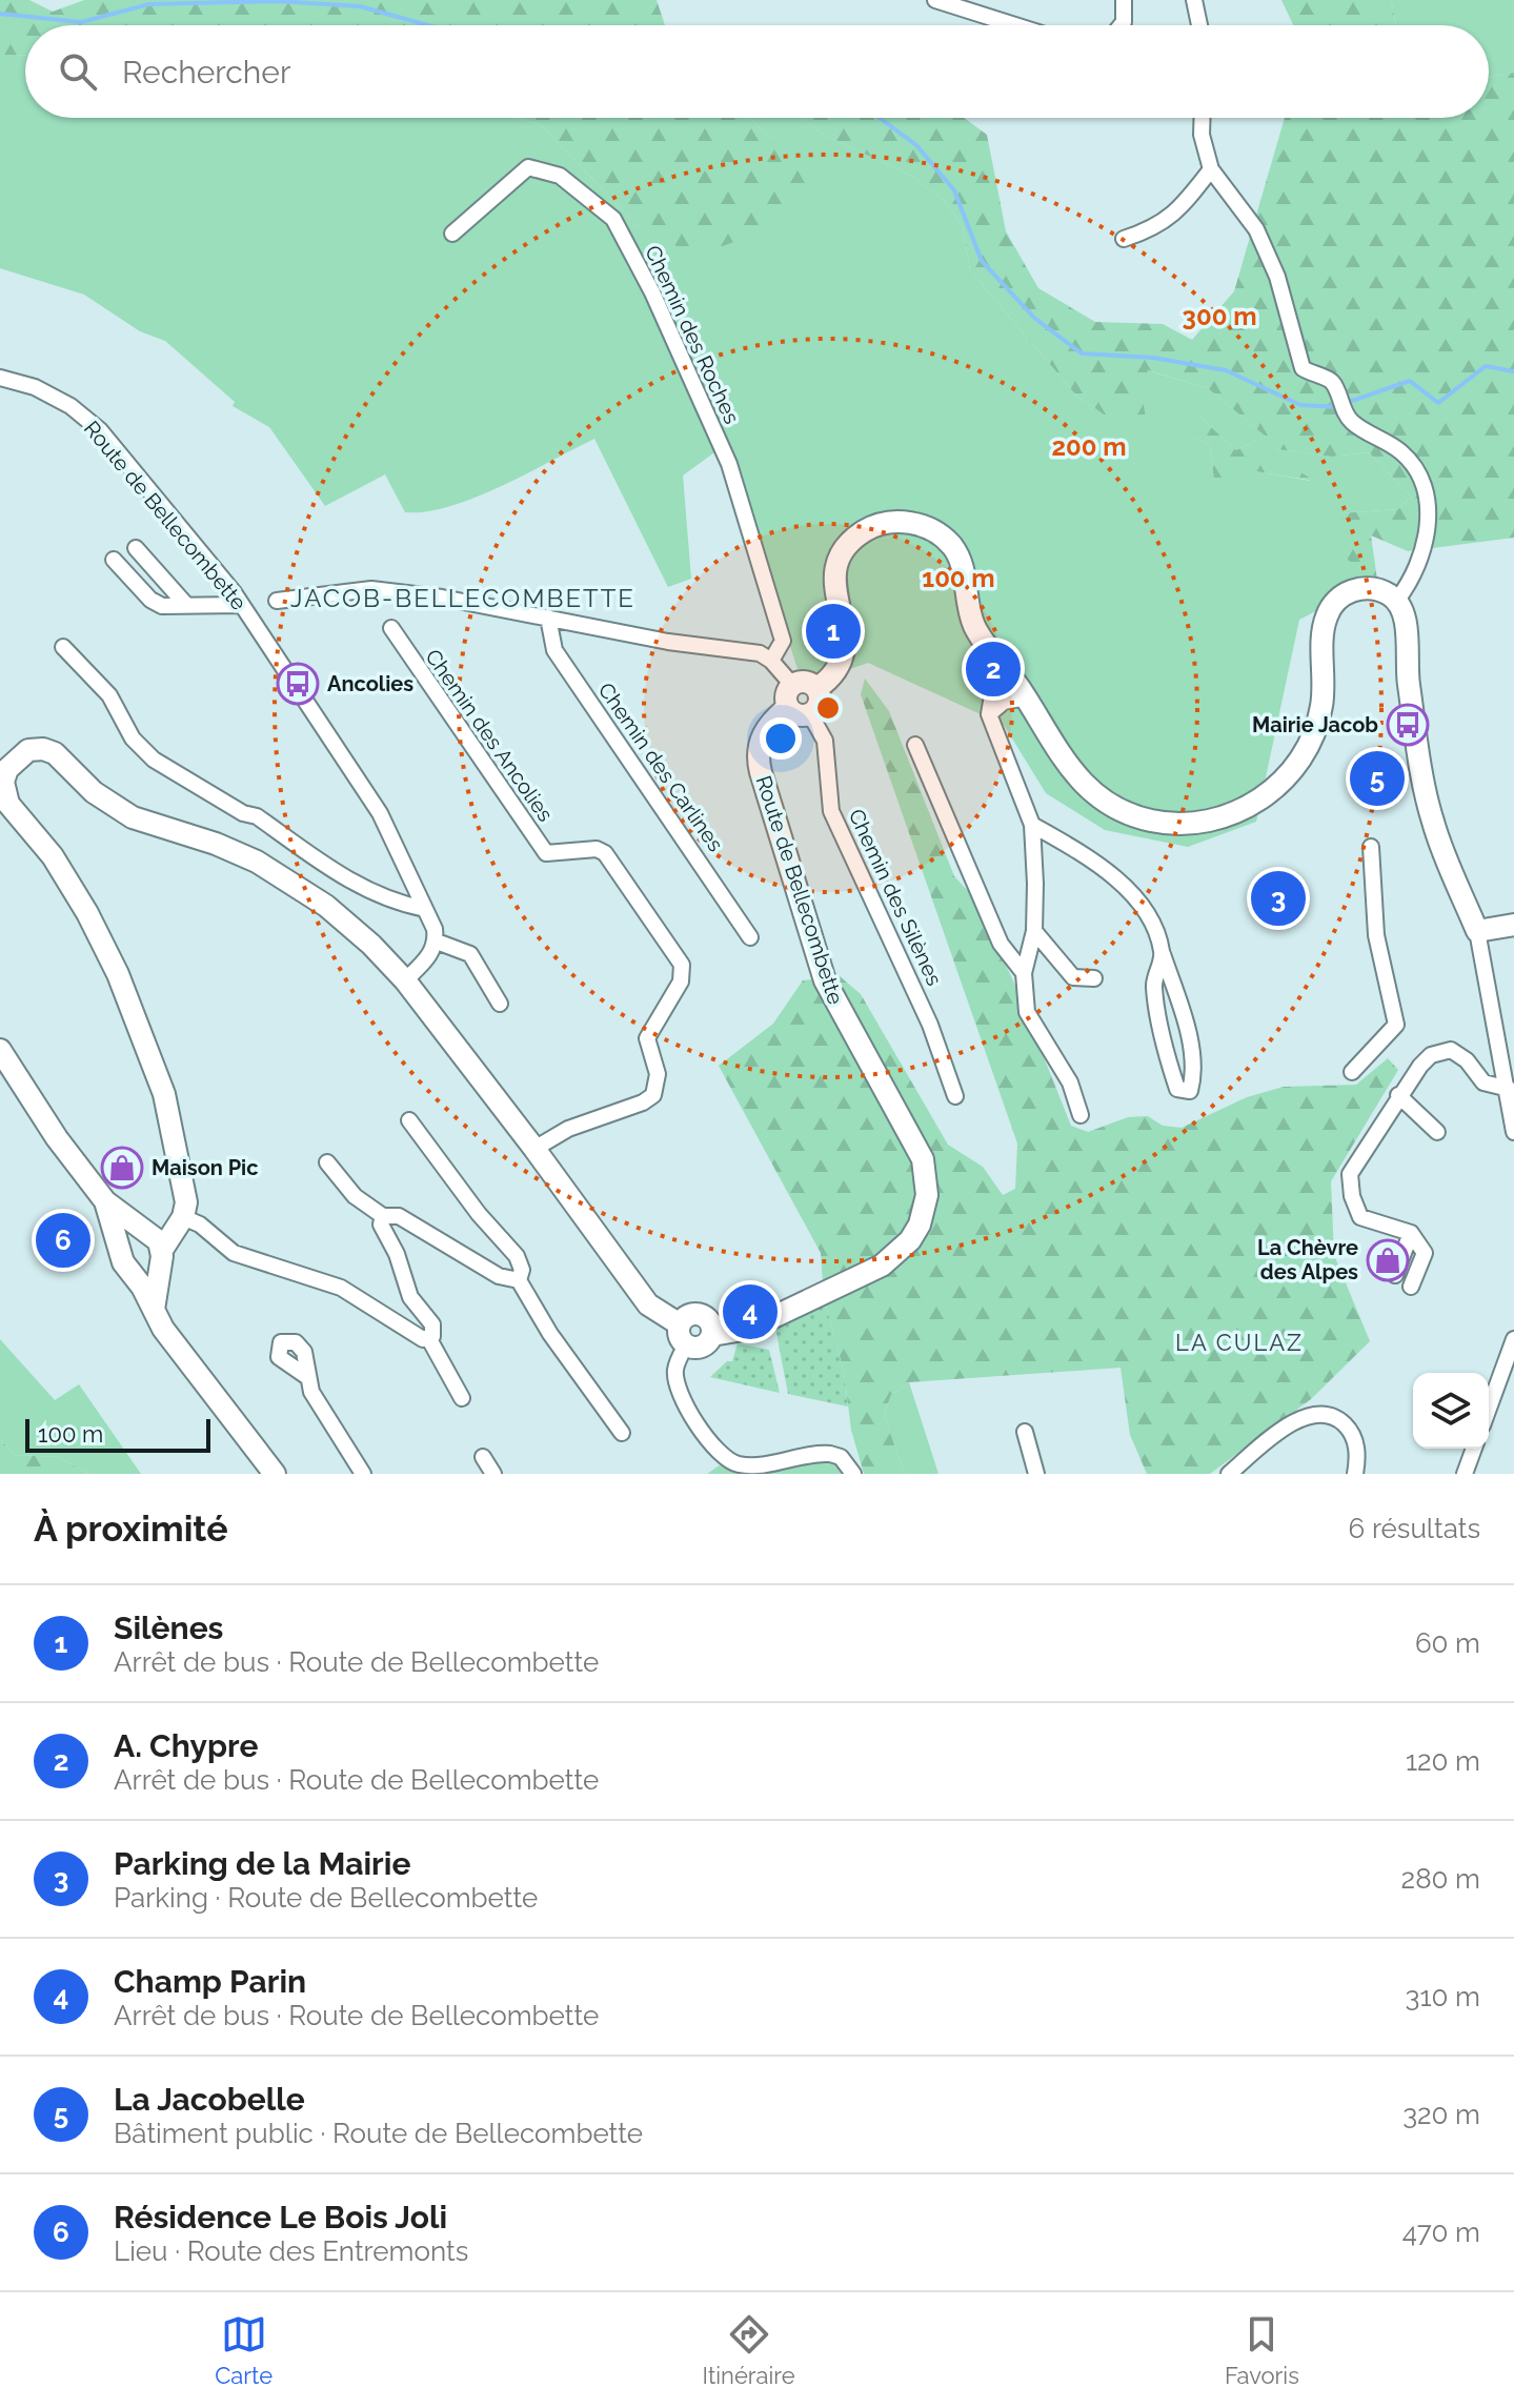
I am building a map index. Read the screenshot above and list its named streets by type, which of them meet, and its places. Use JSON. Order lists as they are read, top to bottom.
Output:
{
  "streets": {
    "street": [
      "Chemin des Roches",
      "Route de Bellecombette",
      "Chemin des Ancolies",
      "Chemin des Carlines",
      "Chemin des Silènes"
    ]
  },
  "crossings": [
    ["Route de Bellecombette", "Chemin des Silènes"]
  ],
  "districts": ["JACOB-BELLECOMBETTE", "LA CULAZ"],
  "places": {
    "bus stop": ["Ancolies", "Mairie Jacob"],
    "shop": ["Maison Pic", "La Chèvre des Alpes"]
  },
  "scale_bar": "100 m",
  "page": {
    "search": "Rechercher",
    "pins": [
      "1",
      "2",
      "5",
      "3",
      "6",
      "4"
    ],
    "scale": "100 m",
    "heading": ["À proximité", "6 résultats"],
    "list": [
      {
        "mark": "1",
        "name": "Silènes",
        "note": "Arrêt de bus · Route de Bellecombette",
        "value": "60 m"
      },
      {
        "mark": "2",
        "name": "A. Chypre",
        "note": "Arrêt de bus · Route de Bellecombette",
        "value": "120 m"
      },
      {
        "mark": "3",
        "name": "Parking de la Mairie",
        "note": "Parking · Route de Bellecombette",
        "value": "280 m"
      },
      {
        "mark": "4",
        "name": "Champ Parin",
        "note": "Arrêt de bus · Route de Bellecombette",
        "value": "310 m"
      },
      {
        "mark": "5",
        "name": "La Jacobelle",
        "note": "Bâtiment public · Route de Bellecombette",
        "value": "320 m"
      },
      {
        "mark": "6",
        "name": "Résidence Le Bois Joli",
        "note": "Lieu · Route des Entremonts",
        "value": "470 m"
      }
    ],
    "nav": ["Carte", "Itinéraire", "Favoris"]
  },
  "rings": ["300 m", "200 m", "100 m"]
}
